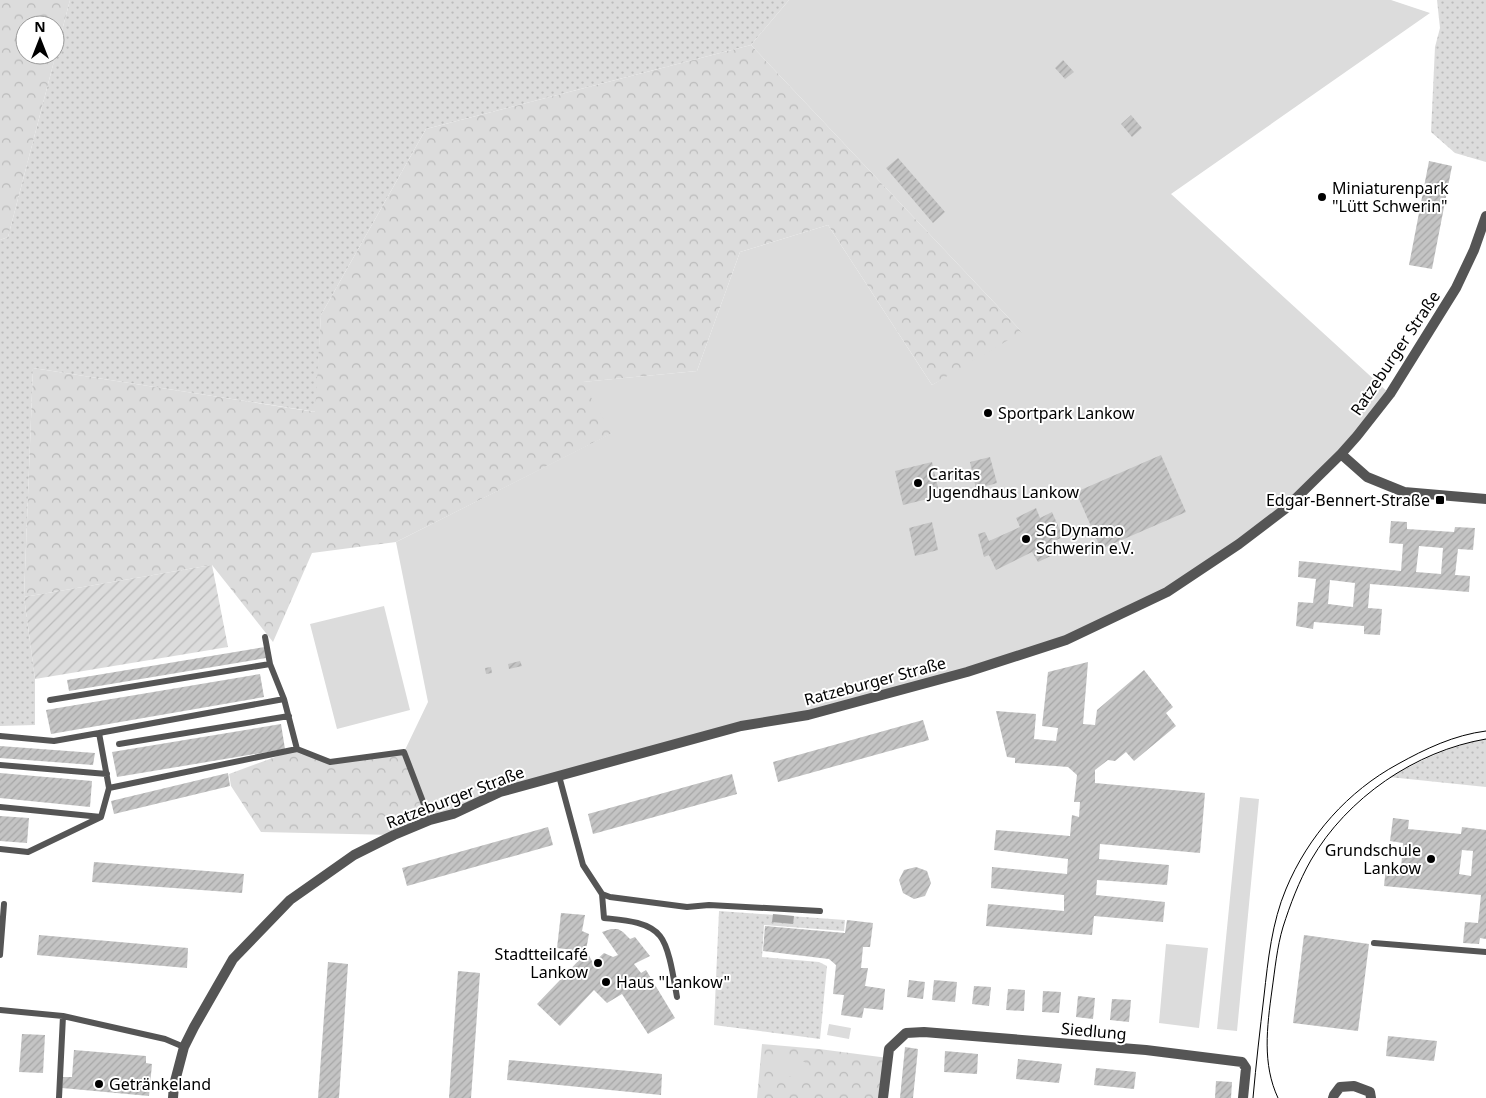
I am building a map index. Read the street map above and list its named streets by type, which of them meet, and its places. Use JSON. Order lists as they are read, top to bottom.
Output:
{
  "streets": {
    "street": ["Ratzeburger Straße", "Siedlung"]
  },
  "places": {
    "other": [
      "Miniaturenpark \"Lütt Schwerin\"",
      "Sportpark Lankow",
      "Caritas Jugendhaus Lankow",
      "SG Dynamo Schwerin e.V.",
      "Grundschule Lankow",
      "Stadtteilcafé Lankow",
      "Haus \"Lankow\"",
      "Getränkeland"
    ],
    "transit": ["Edgar-Bennert-Straße"]
  },
  "north": "top"
}
